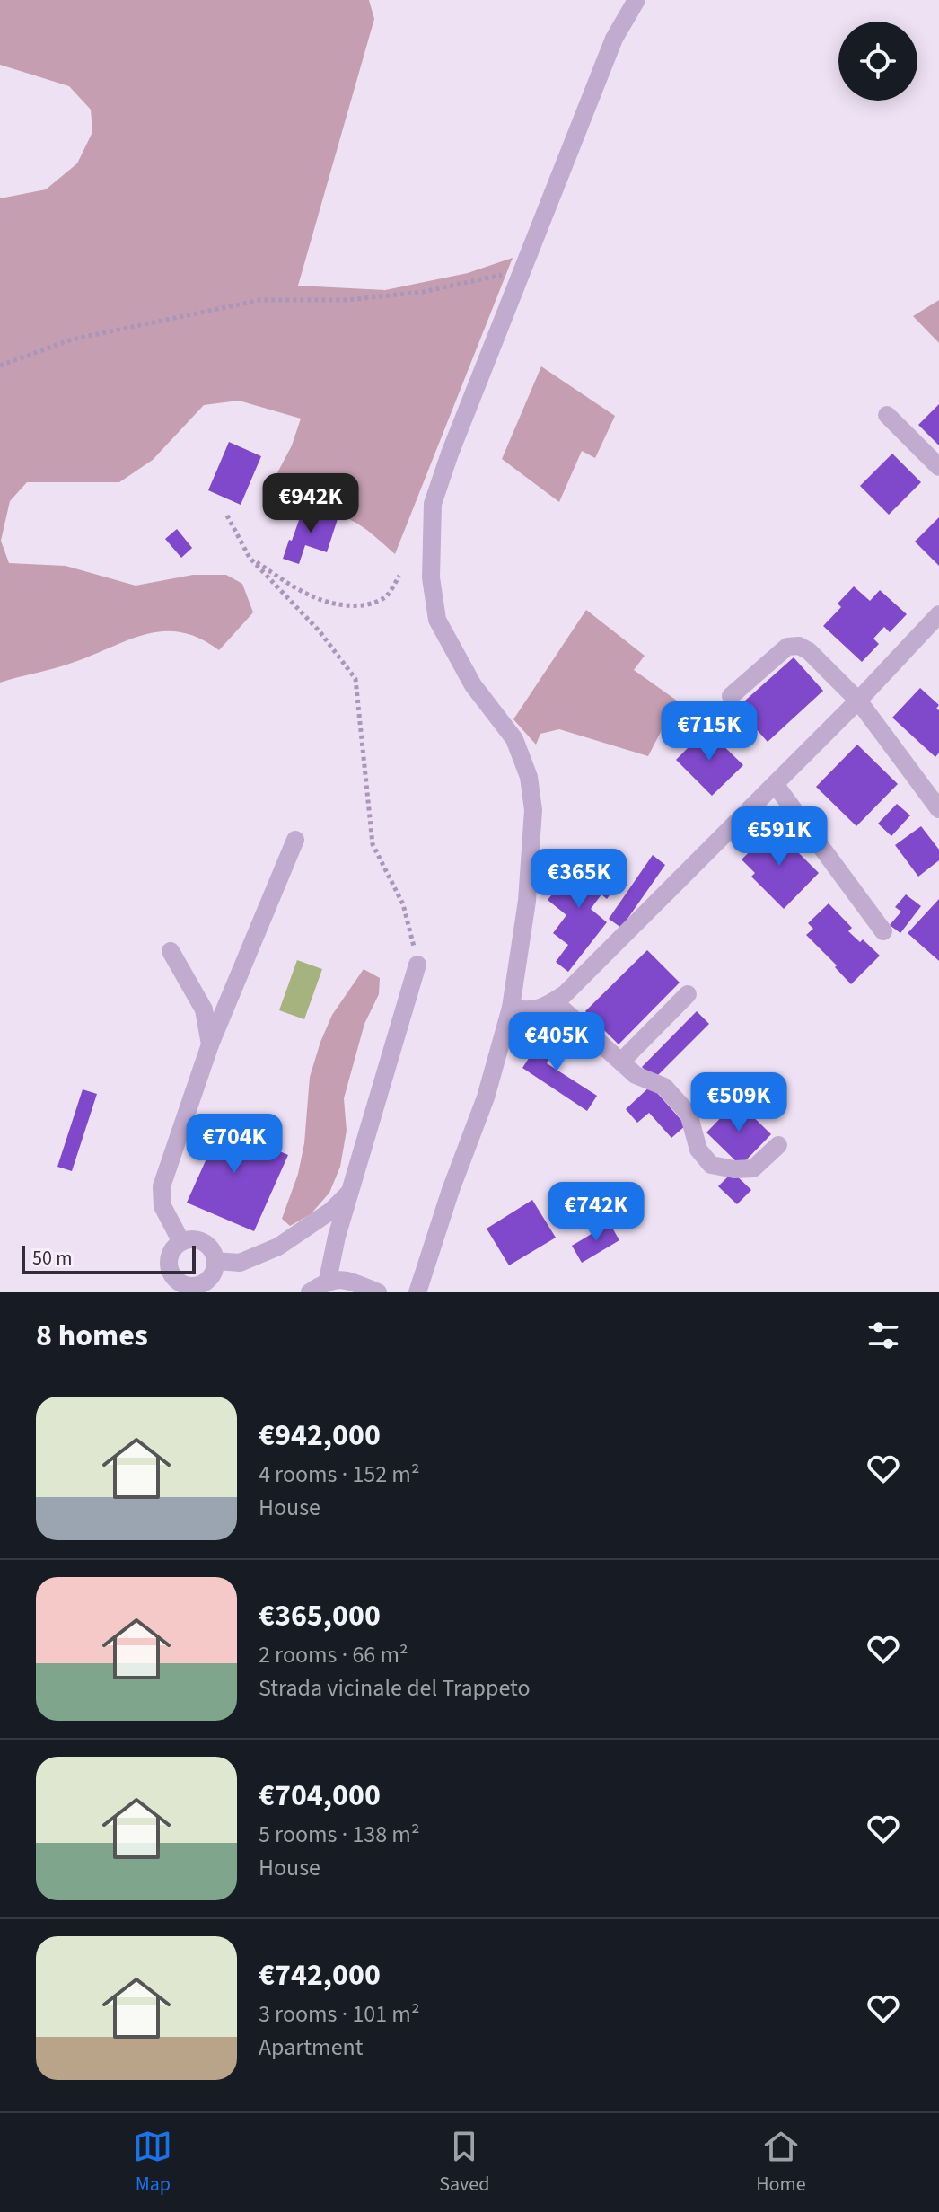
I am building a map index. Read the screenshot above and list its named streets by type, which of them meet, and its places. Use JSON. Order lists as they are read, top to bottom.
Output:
{
  "scale_bar": "50 m",
  "page": {
    "price": [
      "€942K",
      "€715K",
      "€591K",
      "€365K",
      "€405K",
      "€509K",
      "€704K",
      "€742K"
    ],
    "scale": "50 m",
    "heading": "8 homes",
    "list": [
      {
        "name": "€942,000",
        "note": "4 rooms · 152 m² · House"
      },
      {
        "name": "€365,000",
        "note": "2 rooms · 66 m² · Strada vicinale del Trappeto"
      },
      {
        "name": "€704,000",
        "note": "5 rooms · 138 m² · House"
      },
      {
        "name": "€742,000",
        "note": "3 rooms · 101 m² · Apartment"
      }
    ],
    "tabs": ["Map", "Saved", "Home"]
  }
}
